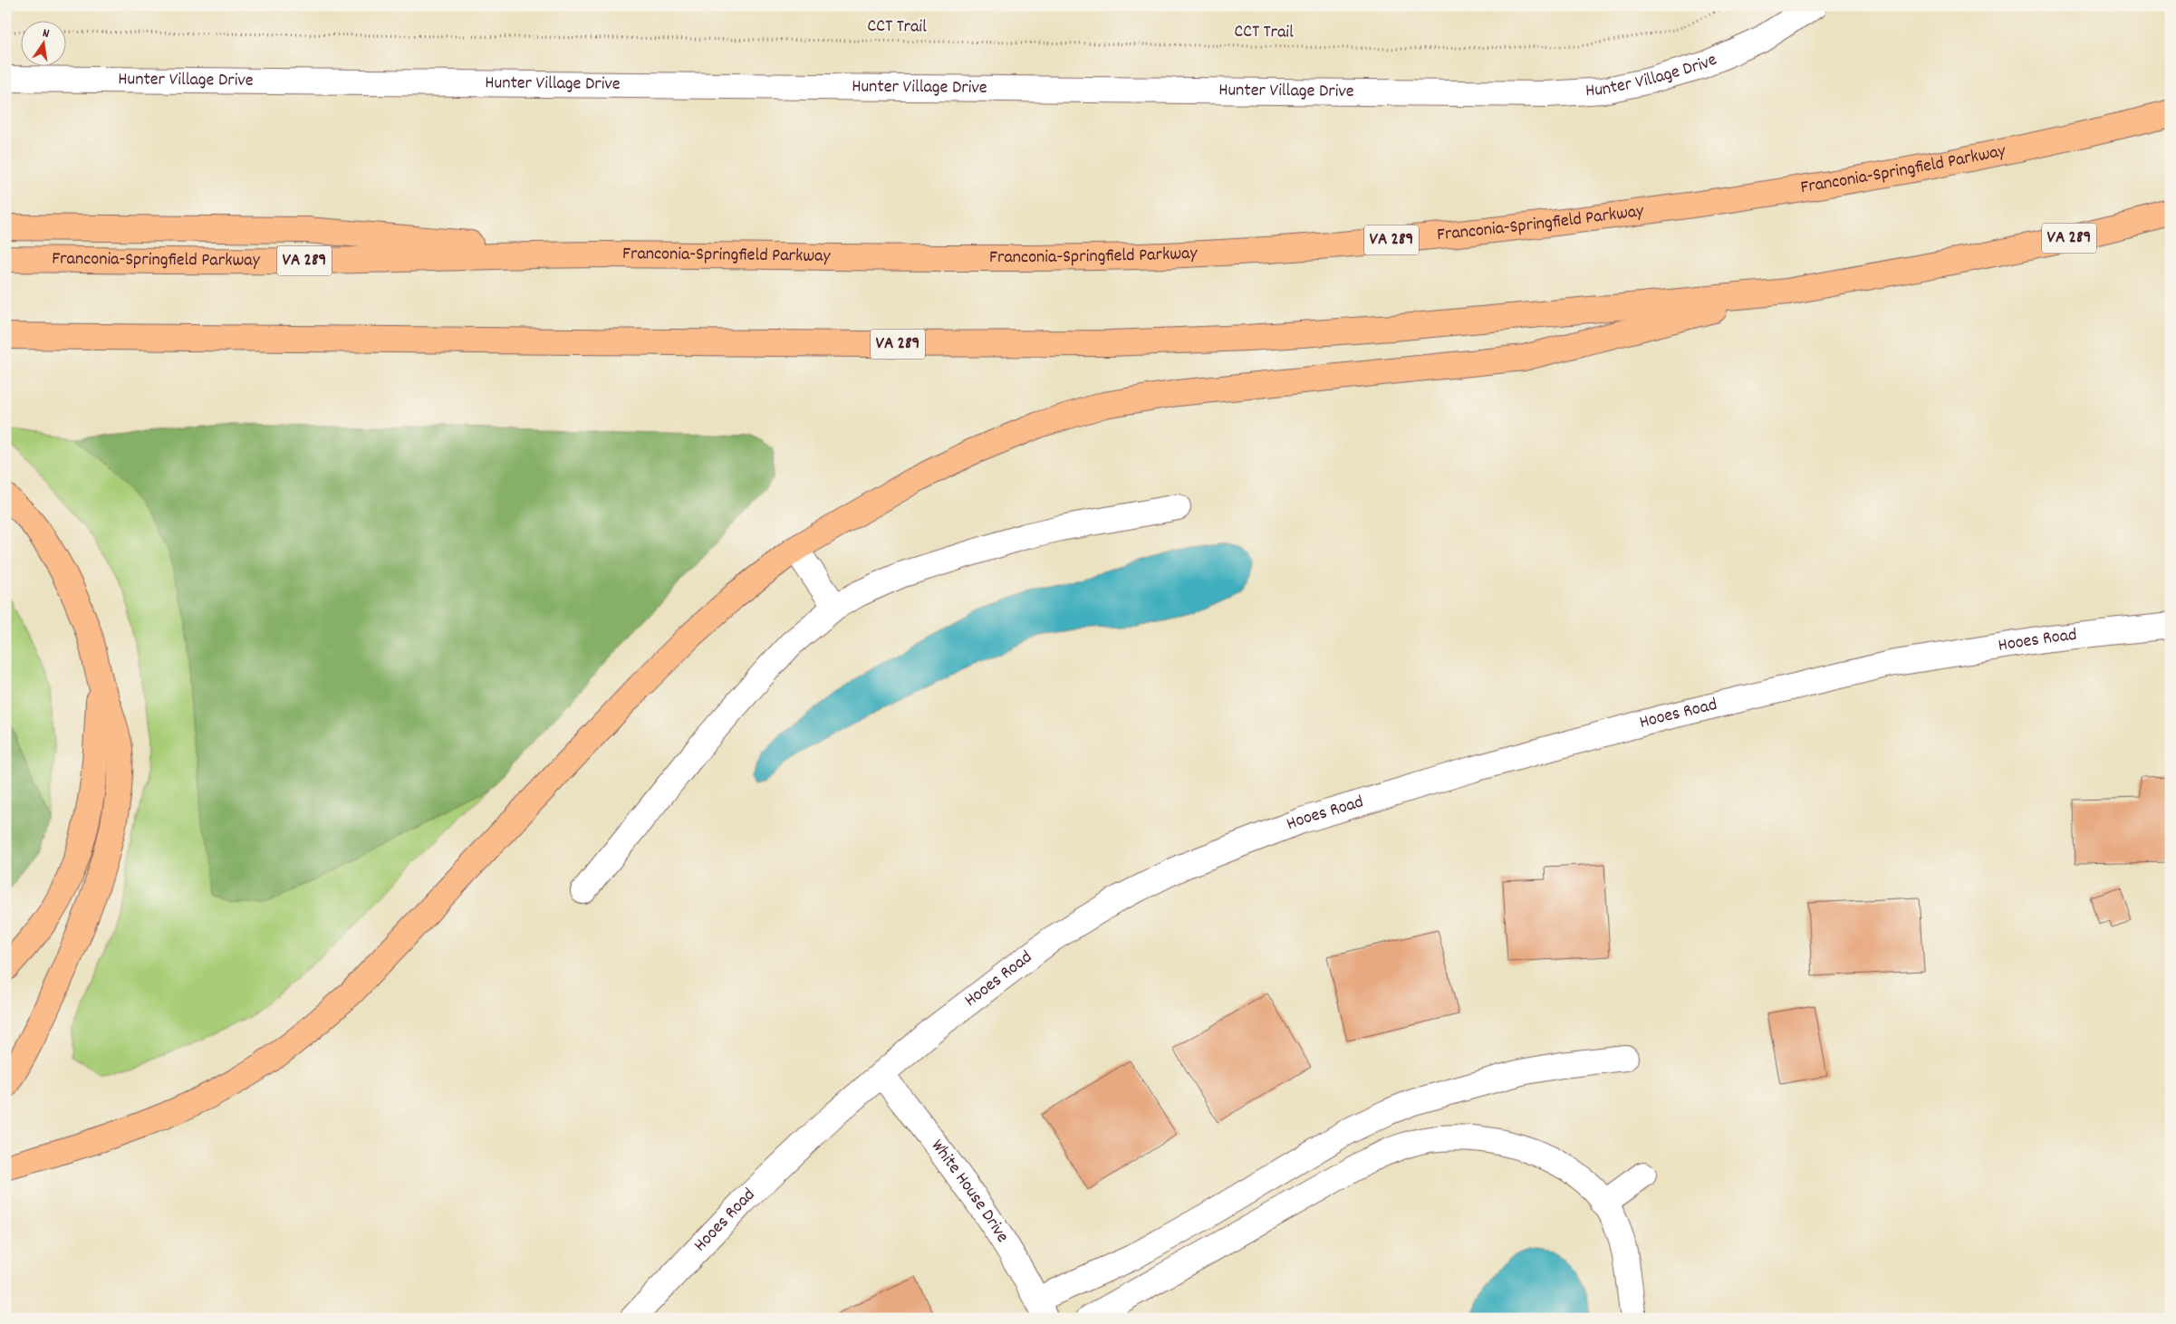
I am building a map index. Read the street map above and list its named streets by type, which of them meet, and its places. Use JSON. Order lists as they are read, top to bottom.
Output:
{
  "streets": {
    "main road": ["Franconia-Springfield Parkway", "VA 289"],
    "street": ["Hunter Village Drive", "Hooes Road", "White House Drive"],
    "path": ["CCT Trail"]
  },
  "crossings": [
    ["Hooes Road", "White House Drive"]
  ],
  "north": "top"
}
